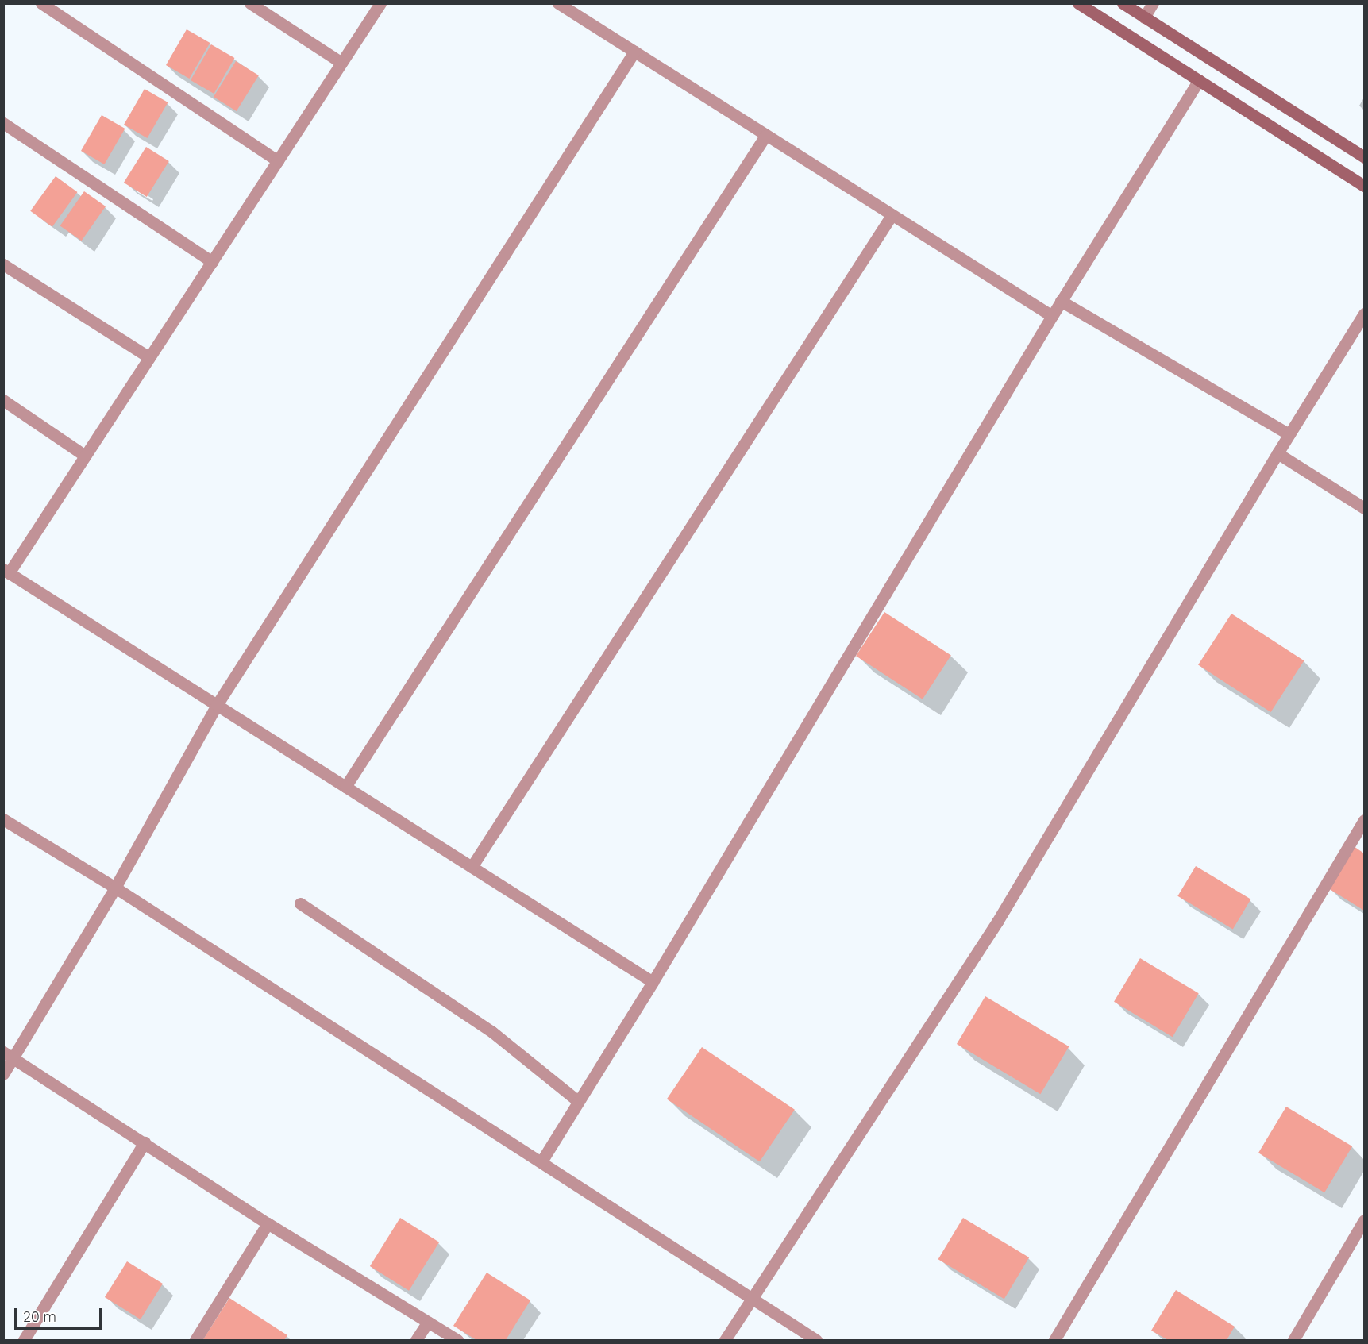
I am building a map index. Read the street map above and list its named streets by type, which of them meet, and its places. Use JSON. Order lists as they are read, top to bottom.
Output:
{
  "scale_bar": "20 m"
}
